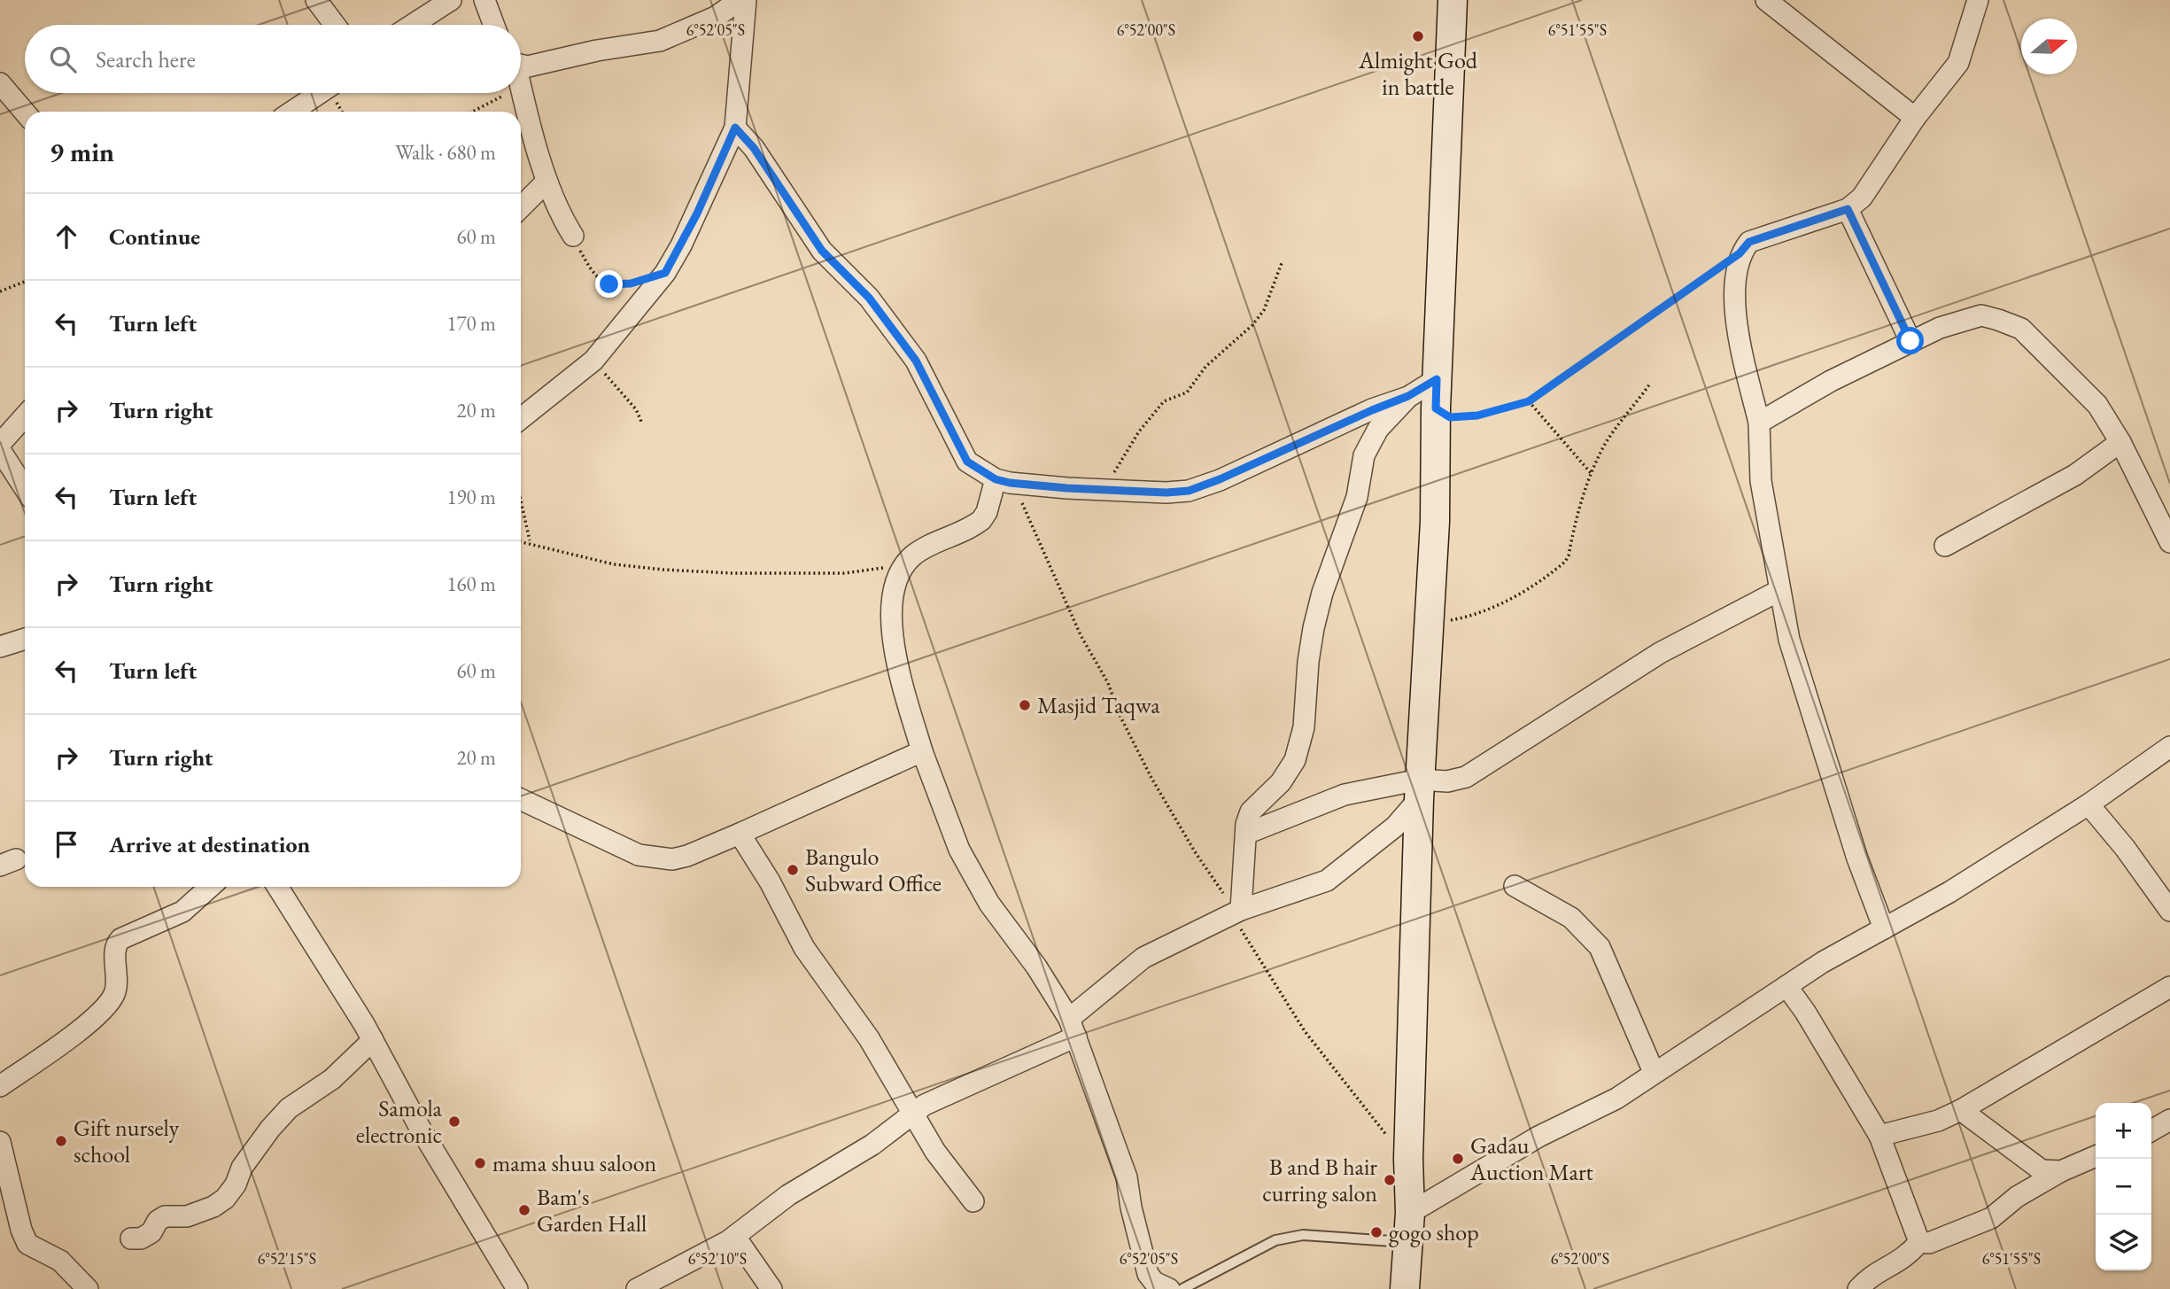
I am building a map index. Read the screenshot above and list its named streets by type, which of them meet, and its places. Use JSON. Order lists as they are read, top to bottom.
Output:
{
  "places": [
    "Almight God in battle",
    "Masjid Taqwa",
    "Bangulo Subward Office",
    "Samola electronic",
    "Gift nursely school",
    "Gadau Auction Mart",
    "mama shuu saloon",
    "B and B hair curring salon",
    "Bam's Garden Hall",
    "gogo shop"
  ],
  "north": "right",
  "page": {
    "search": "Search here",
    "heading": ["9 min", "Walk · 680 m"],
    "list": [
      ["Continue", "60 m"],
      ["Turn left", "170 m"],
      ["Turn right", "20 m"],
      ["Turn left", "190 m"],
      ["Turn right", "160 m"],
      ["Turn left", "60 m"],
      ["Turn right", "20 m"],
      "Arrive at destination"
    ],
    "map_buttons": ["+", "−"]
  },
  "coordinates": [
    "6°52'00\"S",
    "6°52'05\"S",
    "6°51'55\"S",
    "6°52'15\"S",
    "6°52'10\"S"
  ]
}
